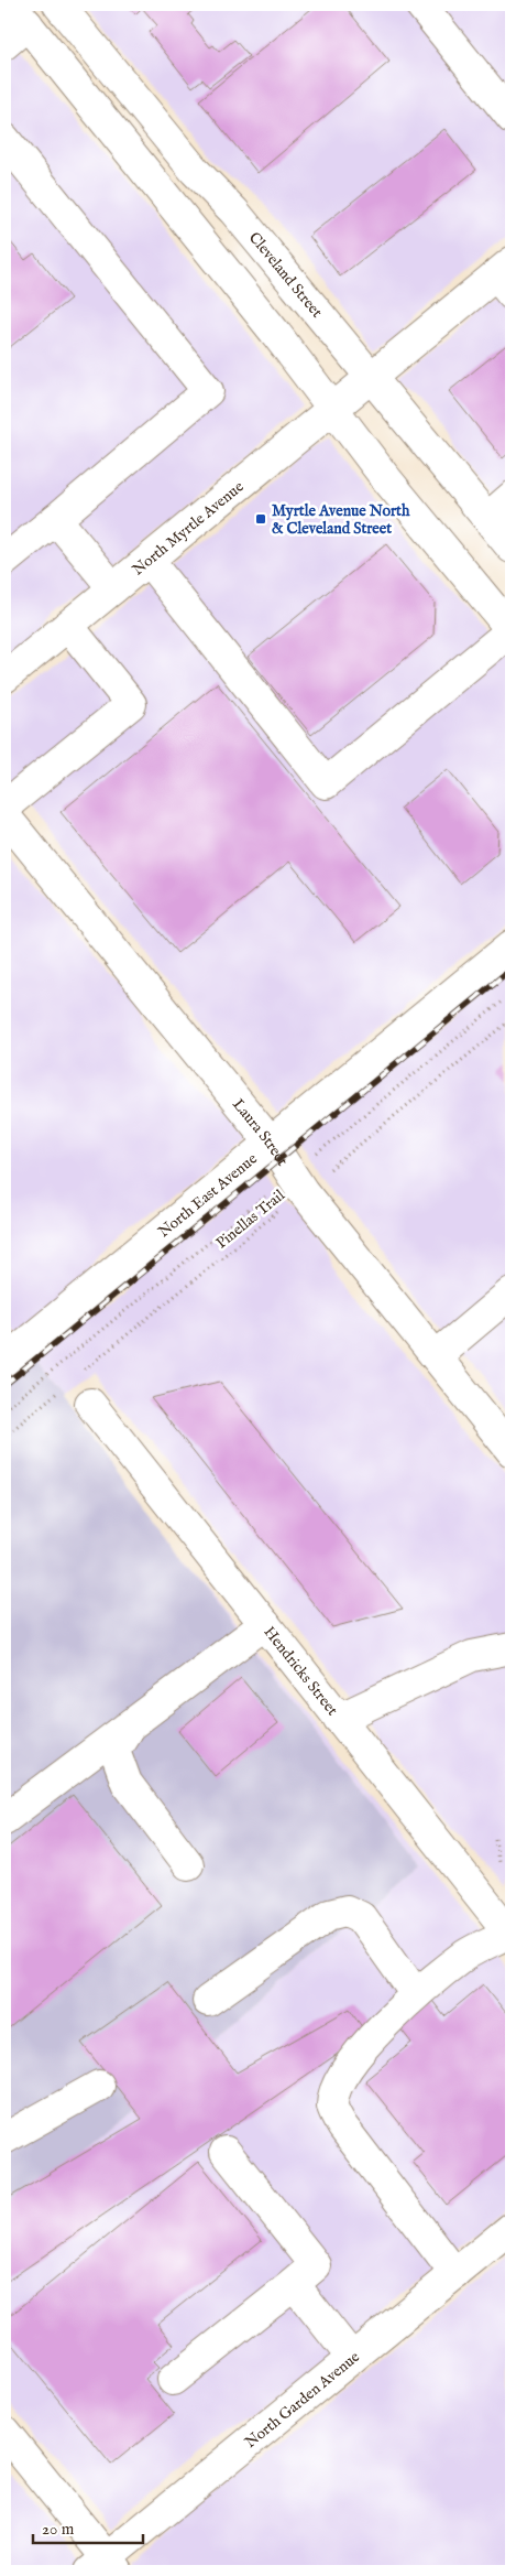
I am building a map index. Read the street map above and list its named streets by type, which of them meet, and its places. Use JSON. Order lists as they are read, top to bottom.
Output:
{
  "streets": {
    "street": [
      "Cleveland Street",
      "North Myrtle Avenue",
      "Laura Street",
      "North East Avenue",
      "Hendricks Street",
      "North Garden Avenue"
    ],
    "path": ["Pinellas Trail"]
  },
  "crossings": [
    ["Cleveland Street", "North Myrtle Avenue"],
    ["Laura Street", "North East Avenue"],
    ["Laura Street", "Pinellas Trail"]
  ],
  "places": {
    "transit": ["Myrtle Avenue North & Cleveland Street"]
  },
  "scale_bar": "20 m"
}
